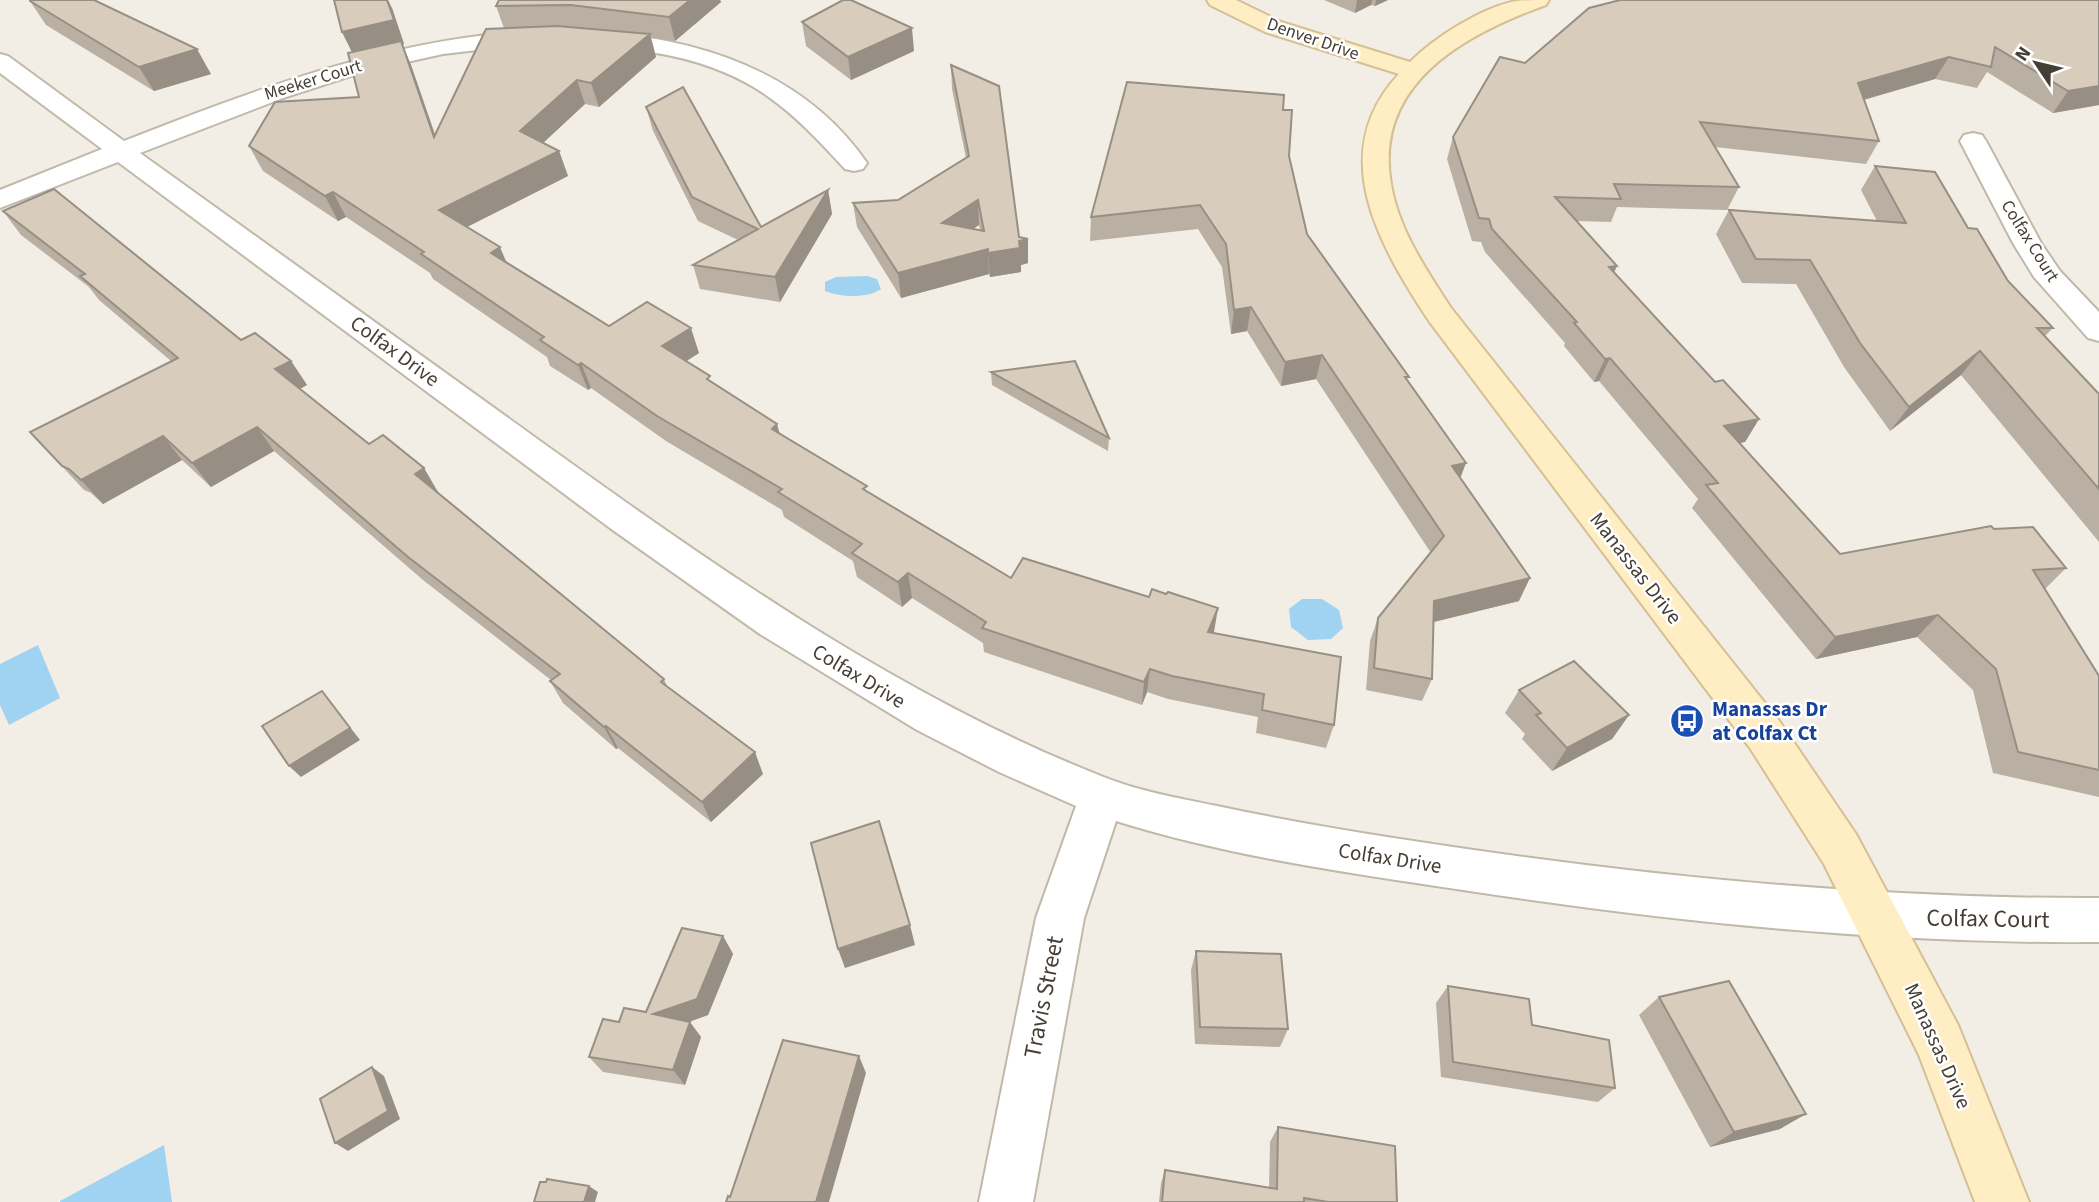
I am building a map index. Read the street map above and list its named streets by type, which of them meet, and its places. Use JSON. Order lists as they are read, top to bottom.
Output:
{
  "streets": {
    "main road": ["Denver Drive", "Manassas Drive"],
    "street": [
      "Meeker Court",
      "Colfax Court",
      "Colfax Drive",
      "Travis Street"
    ]
  },
  "crossings": [
    ["Denver Drive", "Manassas Drive"],
    ["Meeker Court", "Colfax Drive"],
    ["Colfax Court", "Colfax Drive"],
    ["Colfax Court", "Manassas Drive"],
    ["Colfax Drive", "Manassas Drive"],
    ["Colfax Drive", "Travis Street"]
  ],
  "places": {
    "bus stop": ["Manassas Dr at Colfax Ct"]
  },
  "north": "top left"
}
